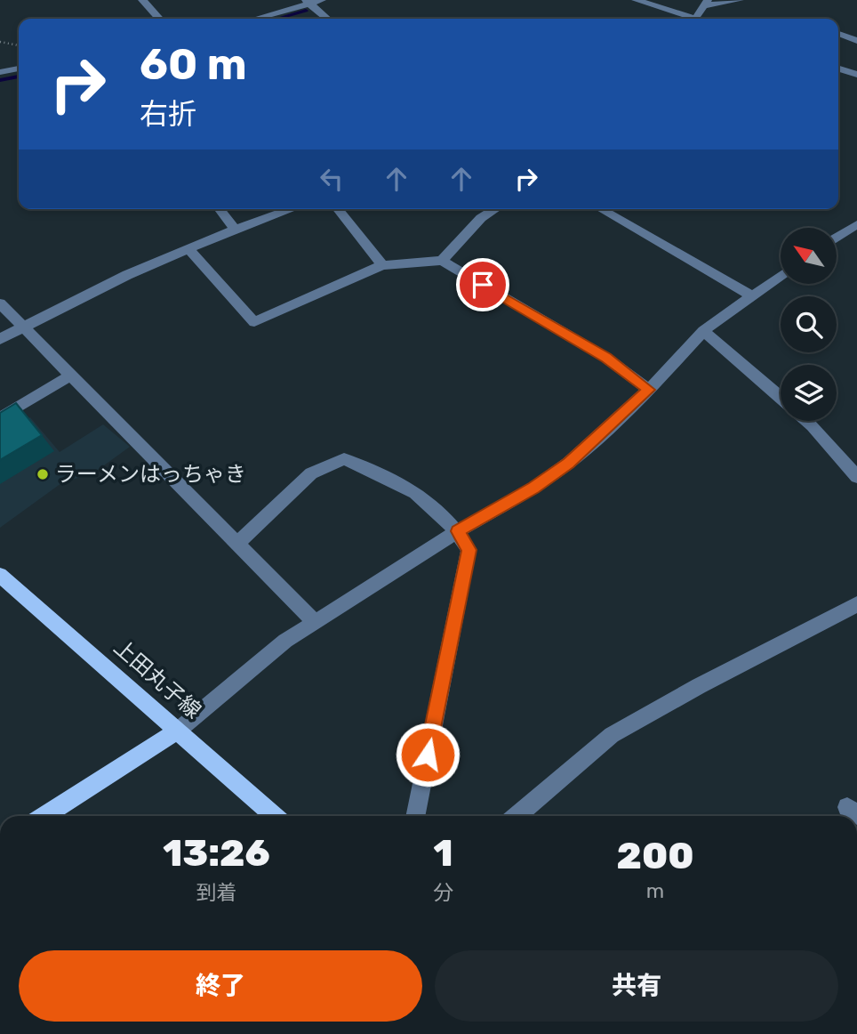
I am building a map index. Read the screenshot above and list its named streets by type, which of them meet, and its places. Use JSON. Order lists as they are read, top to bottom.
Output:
{
  "streets": {
    "main road": ["上田丸子線"]
  },
  "places": ["ラーメンはっちゃき"],
  "north": "top left",
  "page": {
    "turn": ["60 m", "右折"],
    "eta": [
      "13:26",
      "到着",
      "1",
      "分",
      "200",
      "m"
    ],
    "buttons": ["終了", "共有"]
  }
}
